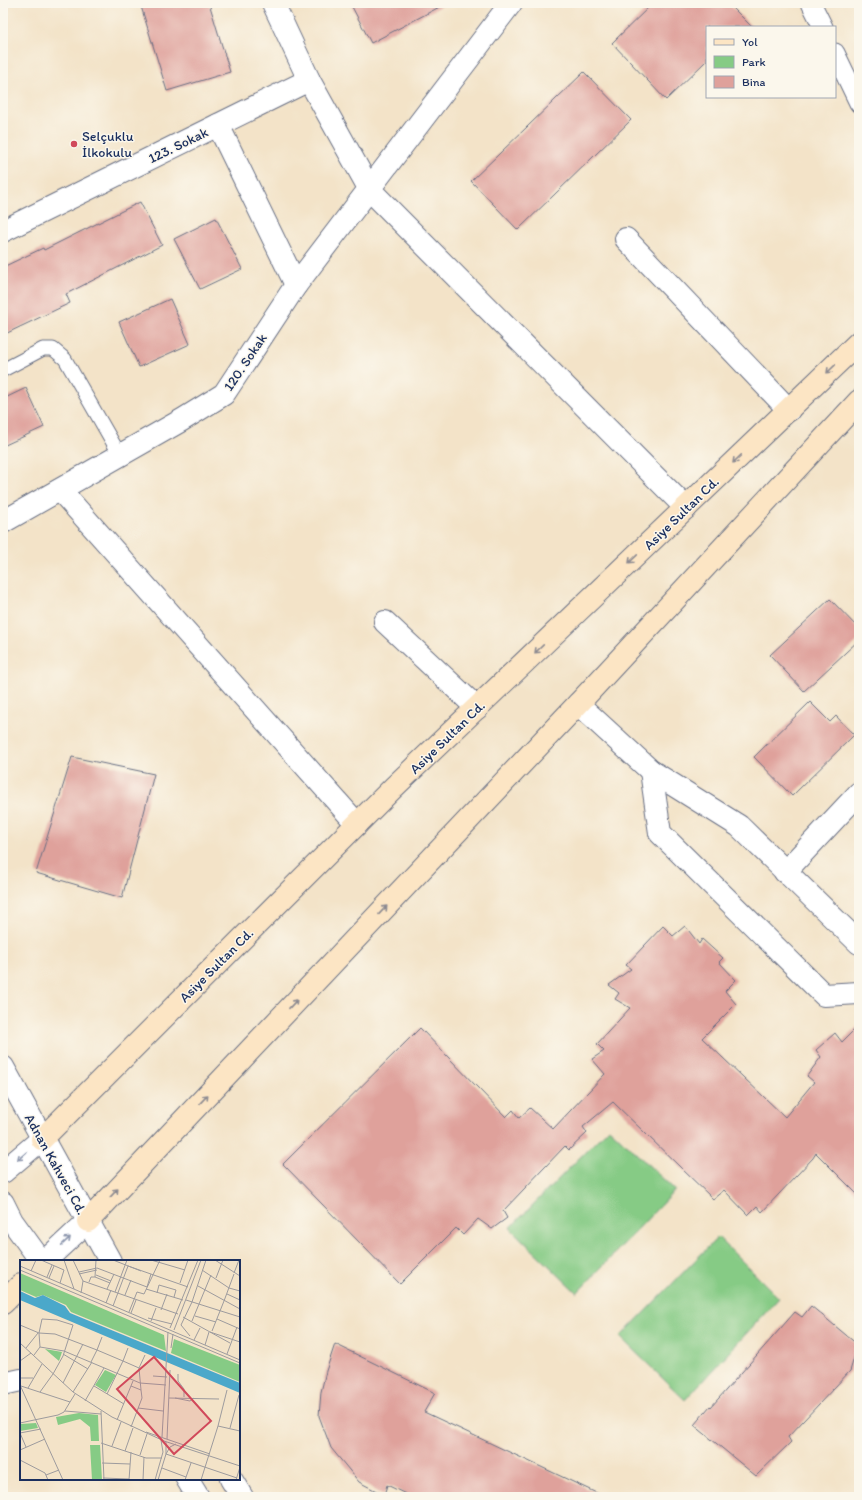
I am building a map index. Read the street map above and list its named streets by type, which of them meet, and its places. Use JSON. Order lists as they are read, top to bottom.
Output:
{
  "streets": {
    "main road": ["Asiye Sultan Cd."],
    "street": ["123. Sokak", "120. Sokak", "Adnan Kahveci Cd."]
  },
  "crossings": [
    ["Asiye Sultan Cd.", "Adnan Kahveci Cd."]
  ],
  "places": ["Selçuklu İlkokulu"],
  "legend": ["Yol", "Park", "Bina"]
}
